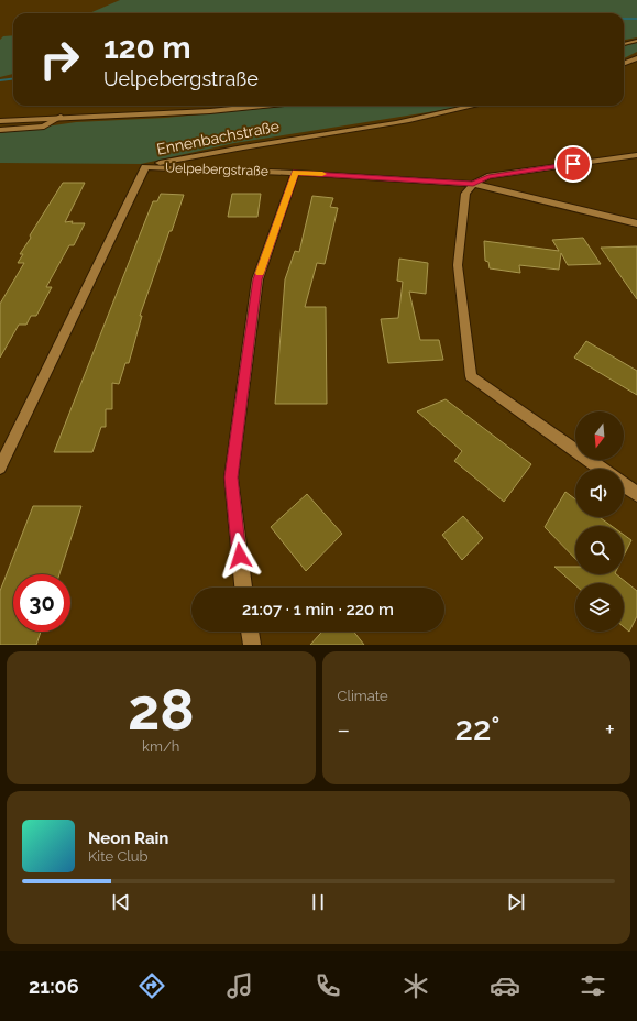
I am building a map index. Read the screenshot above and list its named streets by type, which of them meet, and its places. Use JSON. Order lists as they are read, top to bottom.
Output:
{
  "streets": {
    "street": ["Ennenbachstraße", "Uelpebergstraße"]
  },
  "crossings": [
    ["Ennenbachstraße", "Uelpebergstraße"]
  ],
  "north": "bottom",
  "page": {
    "turn": ["120 m", "Uelpebergstraße"],
    "limit": "30",
    "trip": "21:07 · 1 min · 220 m",
    "tile": [
      ["28", "km/h"],
      "Climate"
    ],
    "heat": ["−", "22°", "+"],
    "song": ["Neon Rain", "Kite Club"],
    "tabs": "21:06"
  }
}
